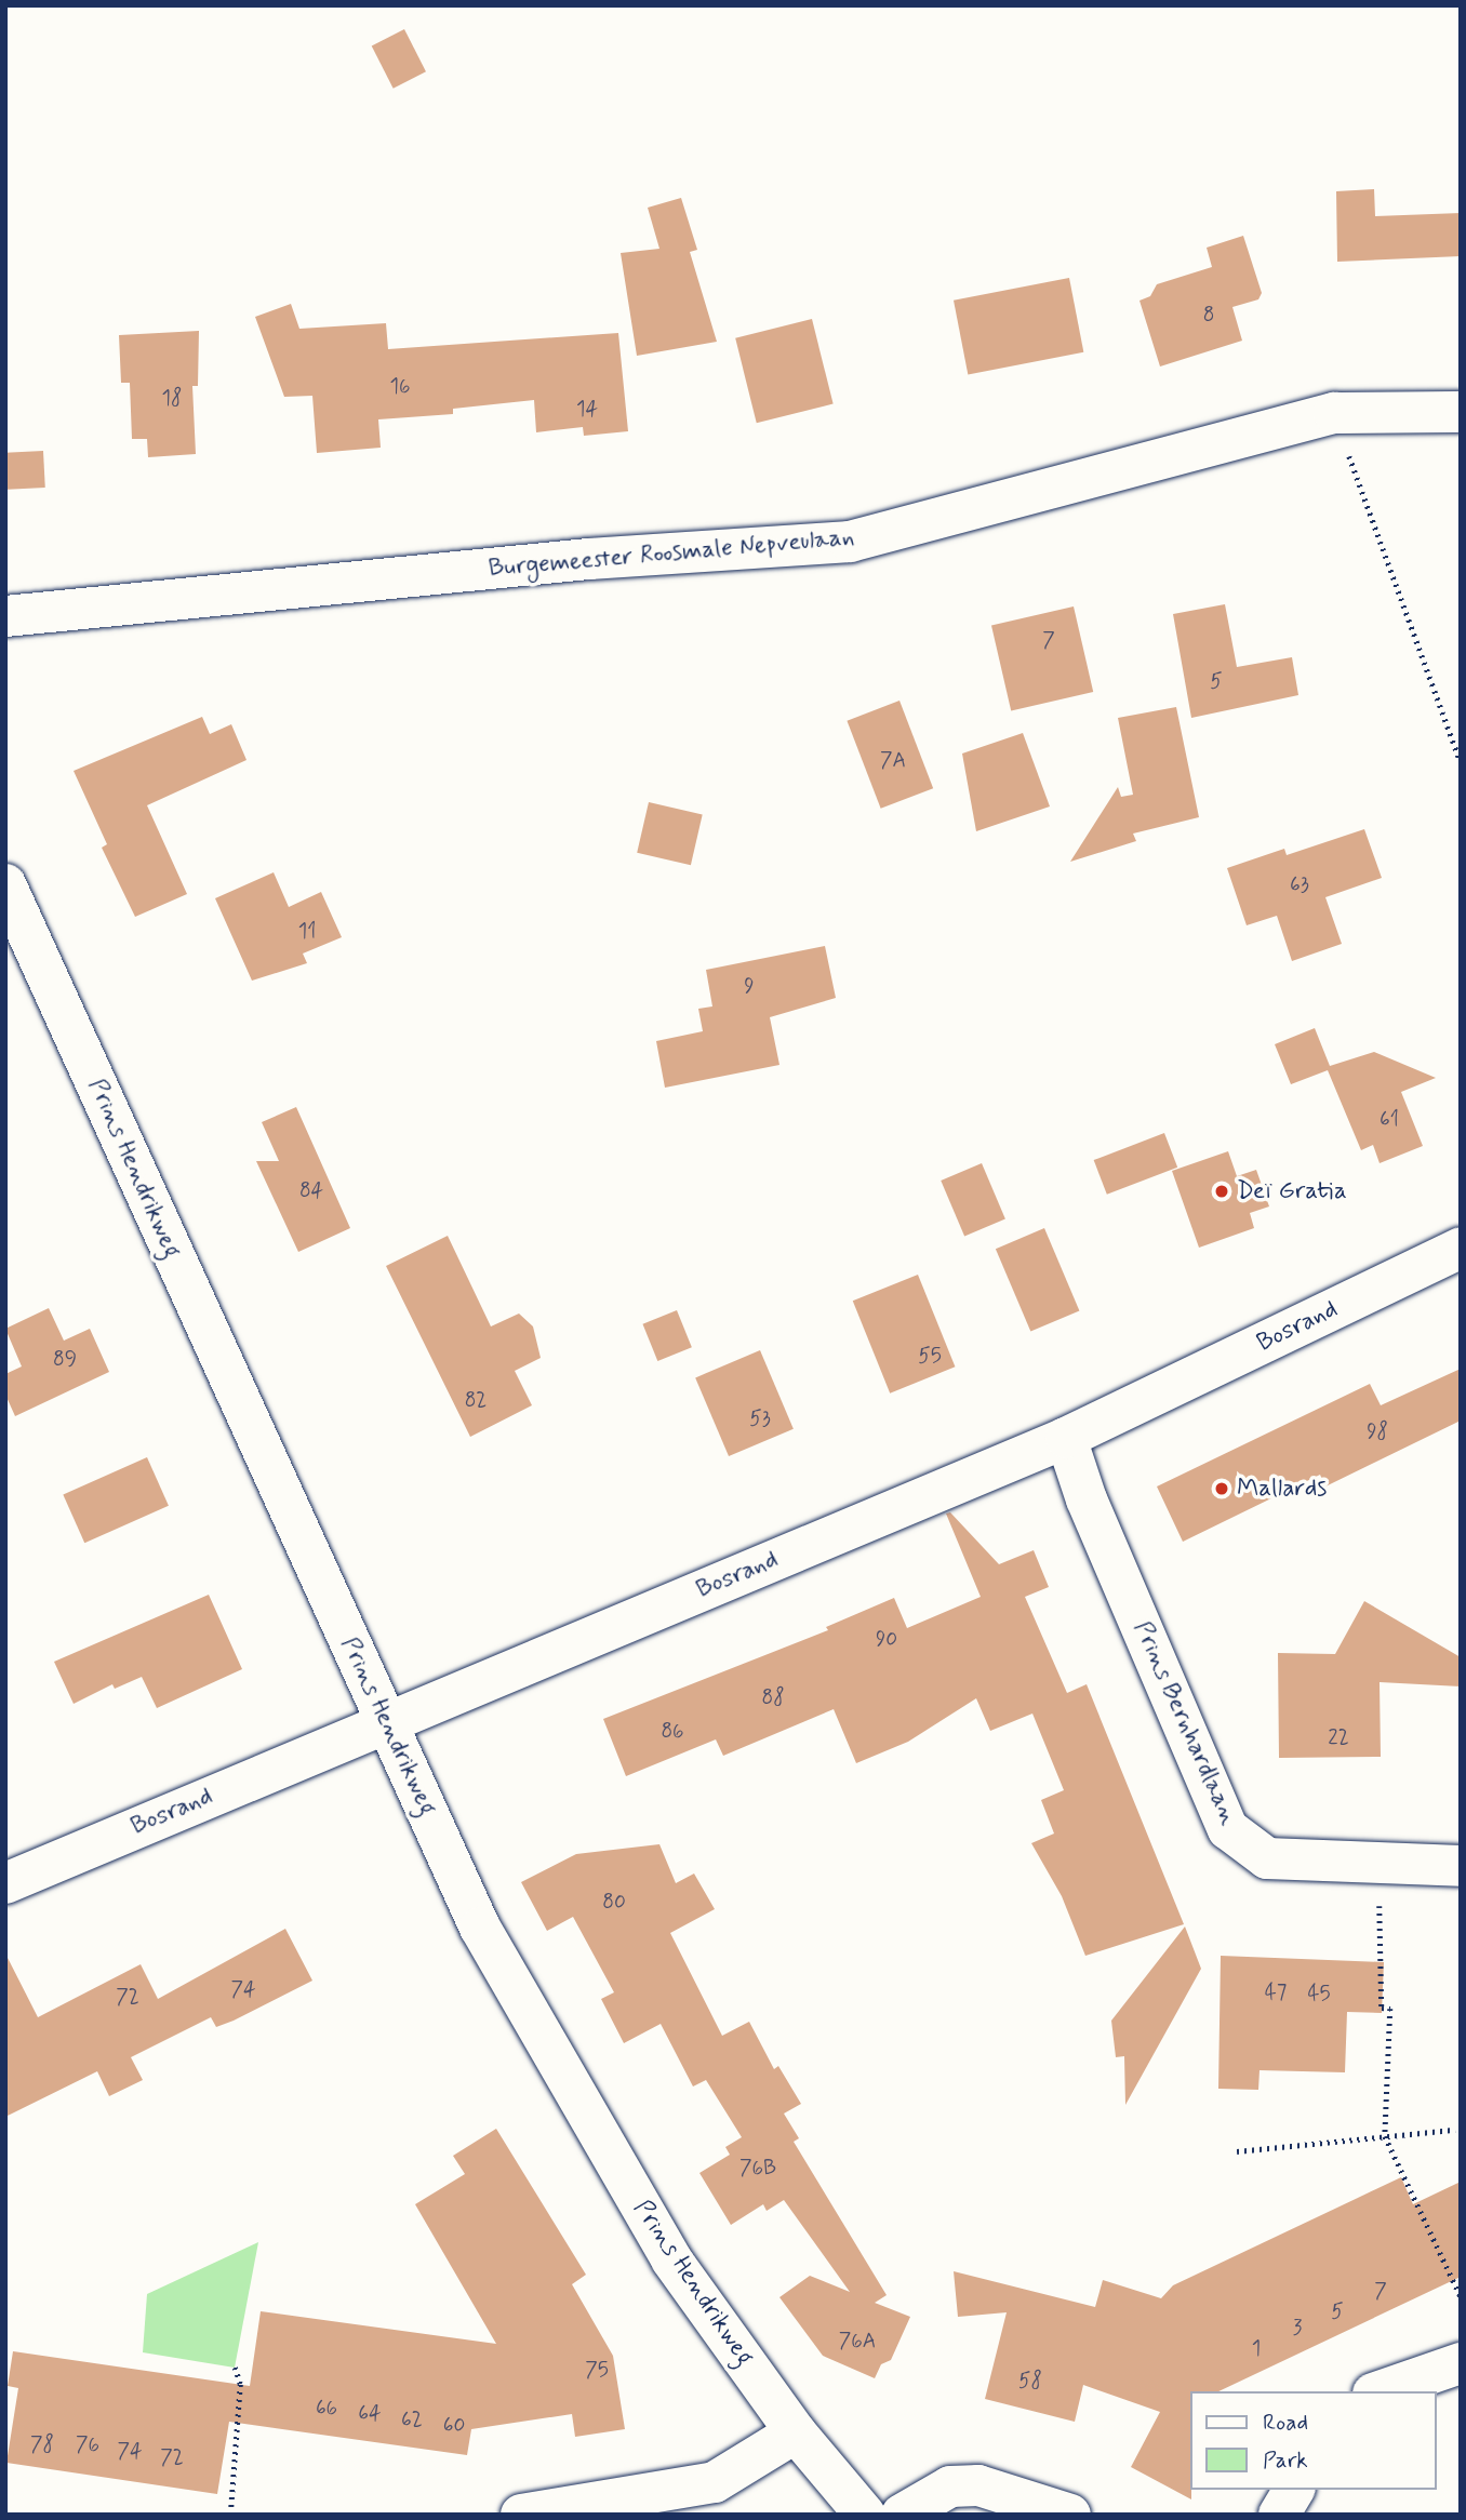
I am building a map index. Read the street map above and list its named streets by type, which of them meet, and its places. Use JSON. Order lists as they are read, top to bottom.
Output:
{
  "streets": {
    "street": [
      "Burgemeester Roosmale Nepveulaan",
      "Prins Hendrikweg",
      "Bosrand",
      "Prins Bernhardlaan"
    ]
  },
  "crossings": [
    ["Prins Hendrikweg", "Bosrand"],
    ["Bosrand", "Prins Bernhardlaan"]
  ],
  "places": ["Deï Gratia", "Mallards"],
  "house_numbers": [
    "8",
    "16",
    "18",
    "14",
    "7",
    "5",
    "7A",
    "63",
    "11",
    "9",
    "61",
    "84",
    "55",
    "89",
    "82",
    "53",
    "98",
    "90",
    "88",
    "86",
    "22",
    "80",
    "74",
    "47",
    "45",
    "72",
    "76B",
    "7",
    "5",
    "3",
    "76A",
    "1",
    "75",
    "58",
    "66",
    "64",
    "62",
    "60",
    "78",
    "76",
    "74",
    "72"
  ],
  "legend": ["Road", "Park"]
}
